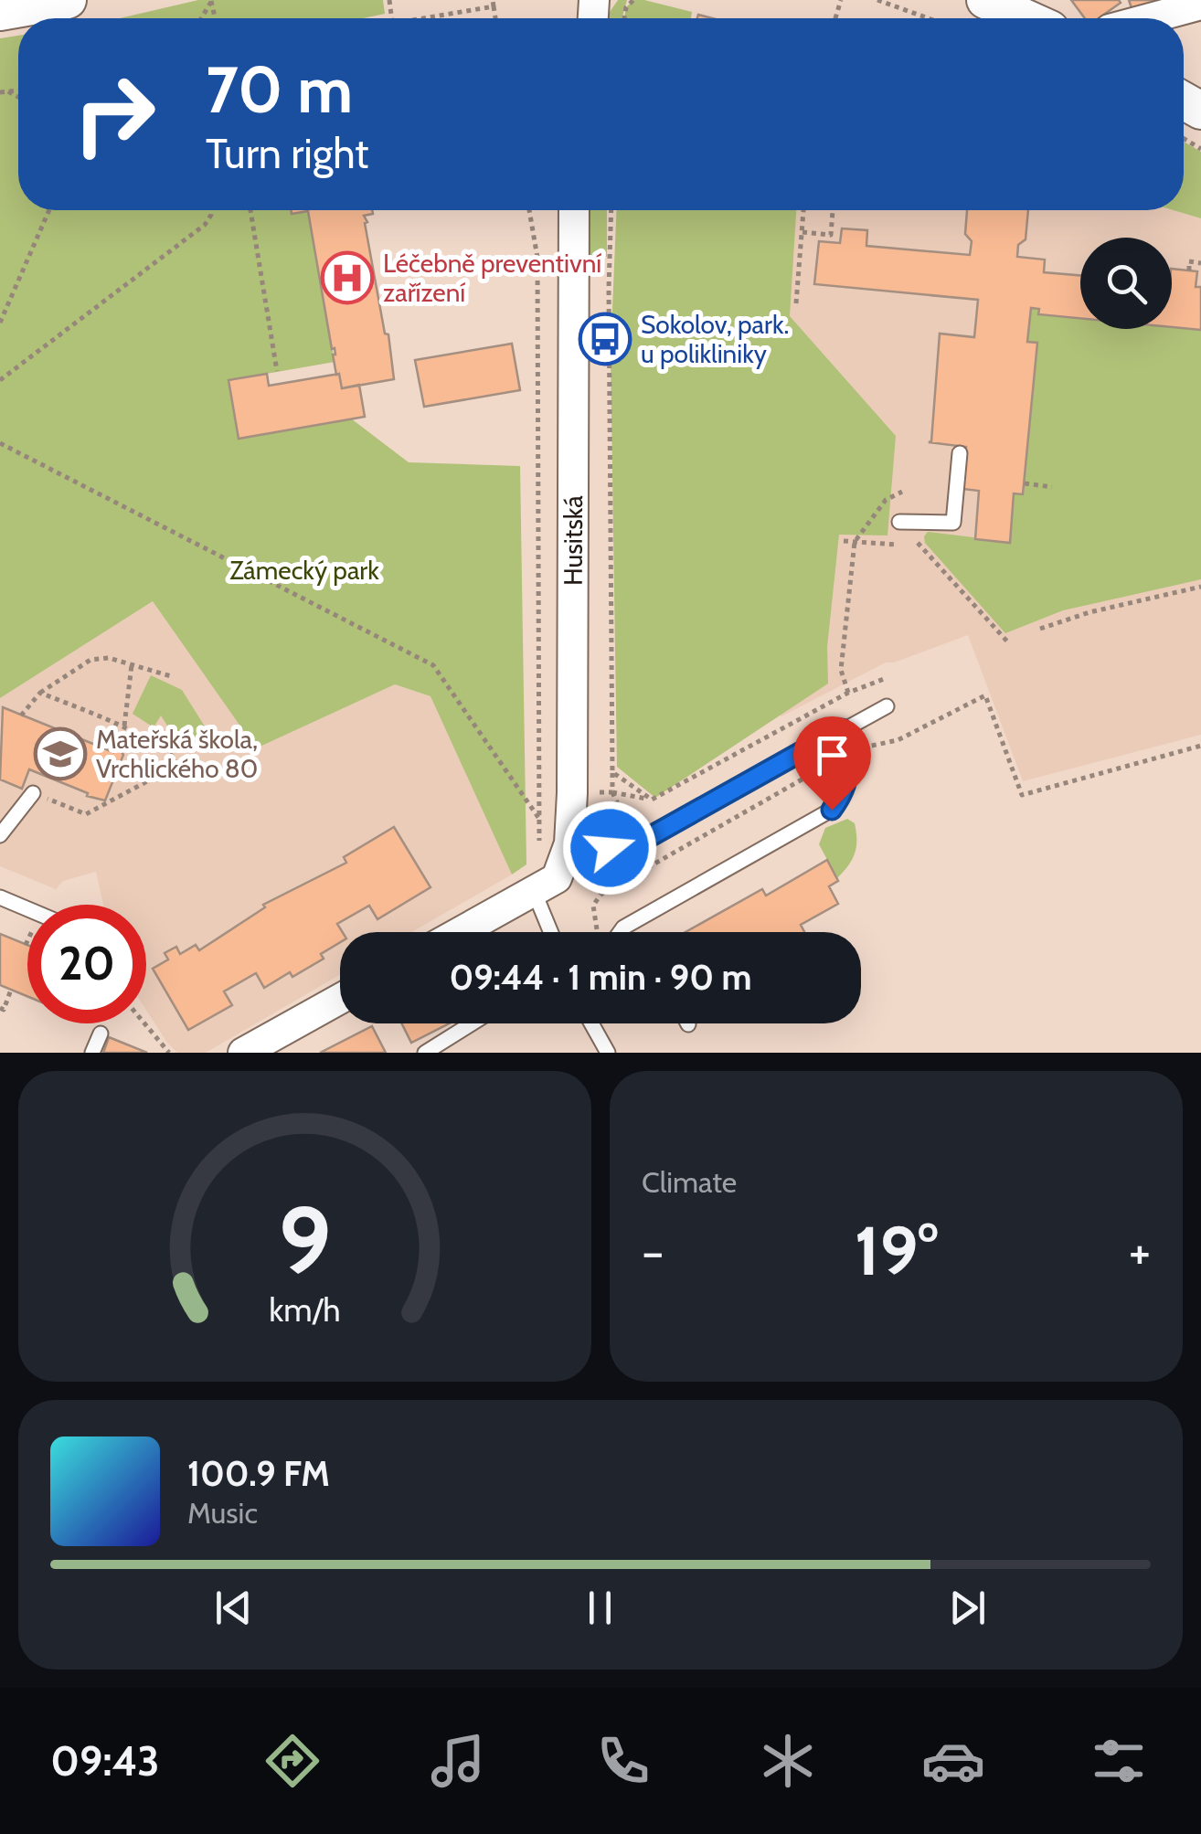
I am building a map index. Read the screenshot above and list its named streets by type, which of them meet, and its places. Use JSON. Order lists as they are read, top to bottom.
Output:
{
  "streets": {
    "street": ["Husitská"]
  },
  "parks": ["Zámecký park"],
  "places": {
    "hospital": ["Léčebně preventivní zařízení"],
    "bus stop": ["Sokolov, park. u polikliniky"],
    "school or university": ["Mateřská škola, Vrchlického 80"]
  },
  "page": {
    "turn": ["70 m", "Turn right"],
    "limit": "20",
    "trip": "09:44 · 1 min · 90 m",
    "tile": "Climate",
    "heat": ["−", "19°", "+"],
    "song": ["100.9 FM", "Music"],
    "tabs": "09:43",
    "gauge": ["9", "km/h"]
  }
}
